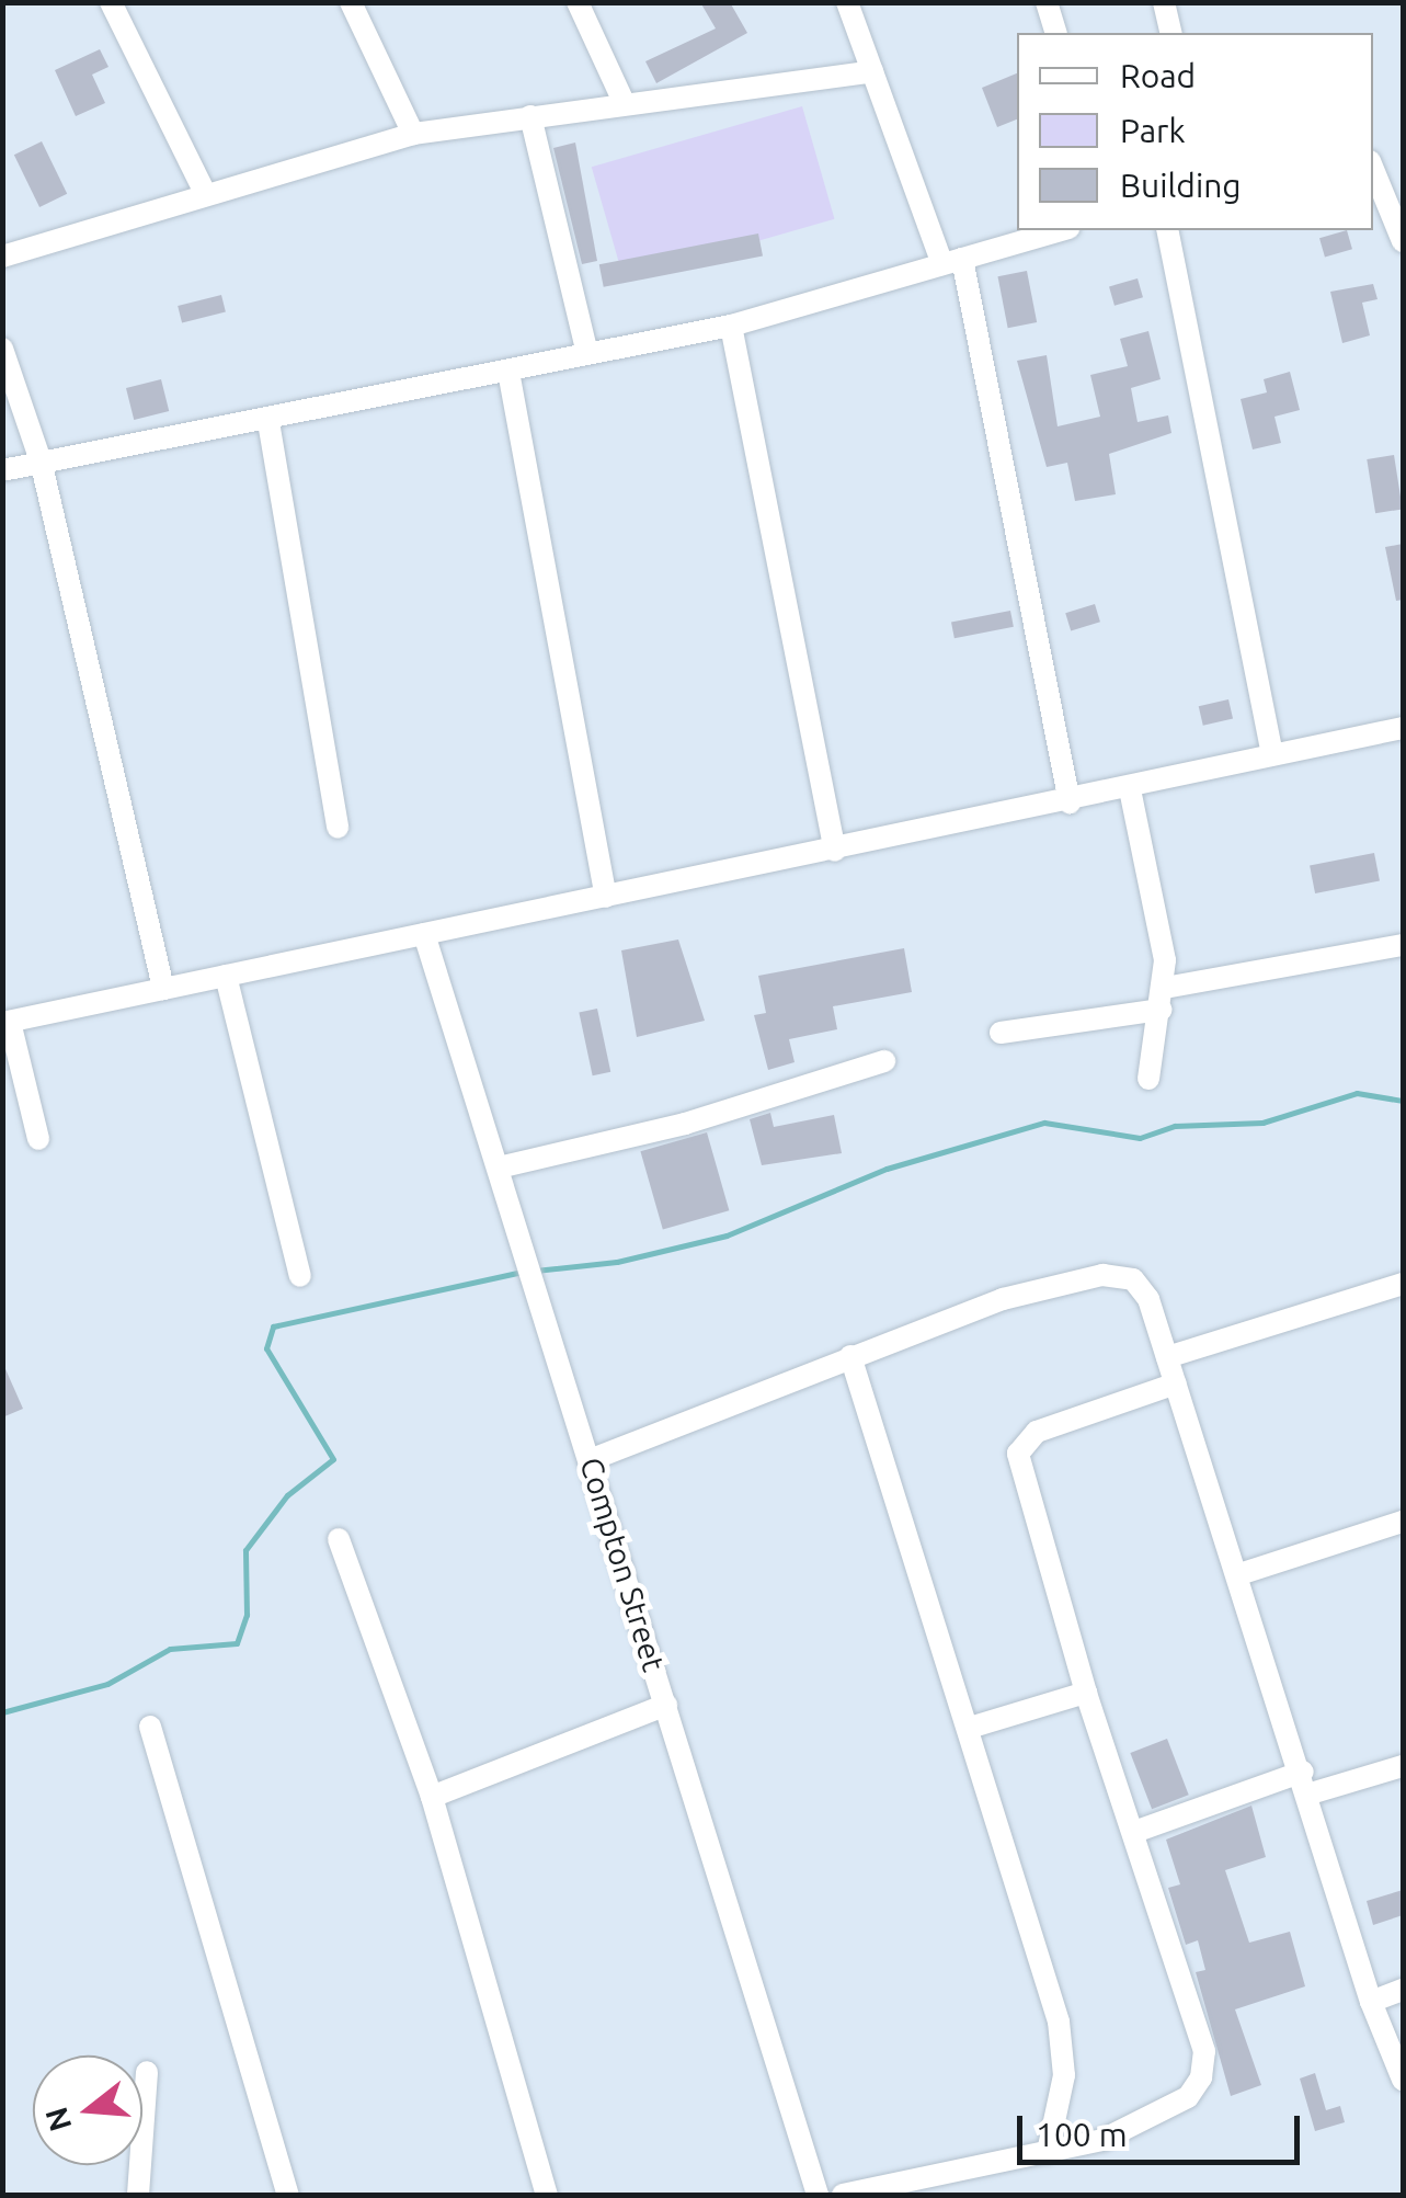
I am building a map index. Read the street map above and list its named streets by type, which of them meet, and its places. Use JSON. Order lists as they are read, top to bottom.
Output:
{
  "streets": {
    "street": ["Compton Street"]
  },
  "legend": ["Road", "Park", "Building"],
  "scale_bar": "100 m",
  "north": "left"
}
